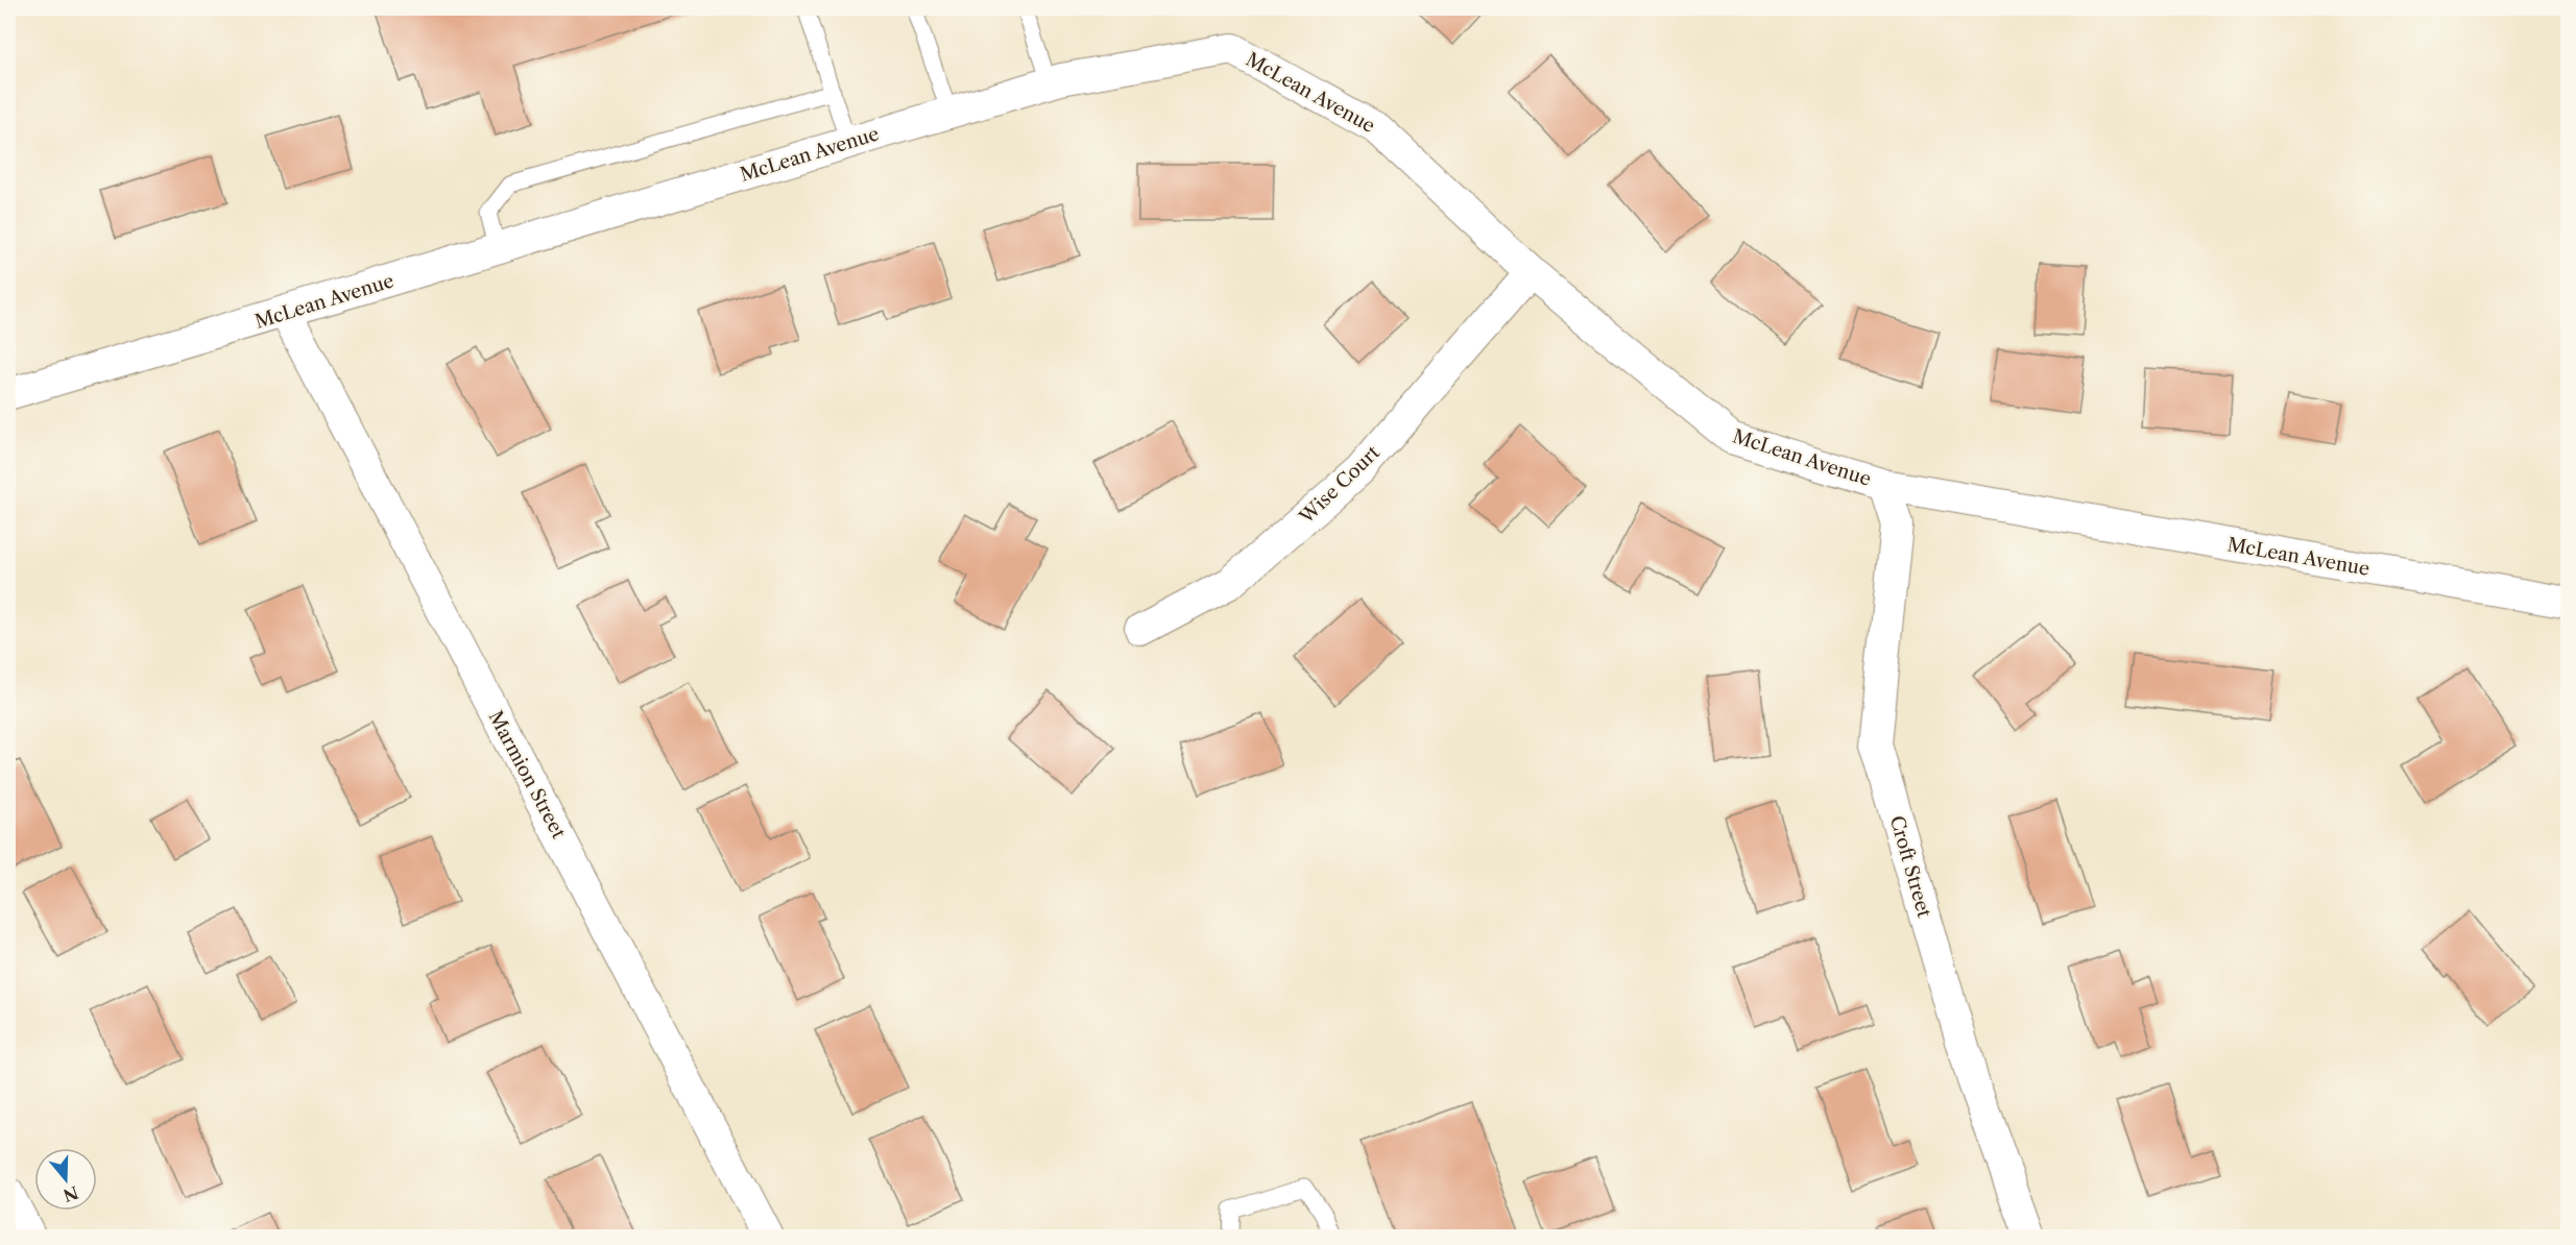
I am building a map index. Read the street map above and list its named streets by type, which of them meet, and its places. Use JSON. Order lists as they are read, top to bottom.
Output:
{
  "streets": {
    "street": [
      "McLean Avenue",
      "Wise Court",
      "Marmion Street",
      "Croft Street"
    ]
  },
  "crossings": [
    ["McLean Avenue", "Wise Court"],
    ["McLean Avenue", "Marmion Street"],
    ["McLean Avenue", "Croft Street"]
  ],
  "north": "bottom"
}
